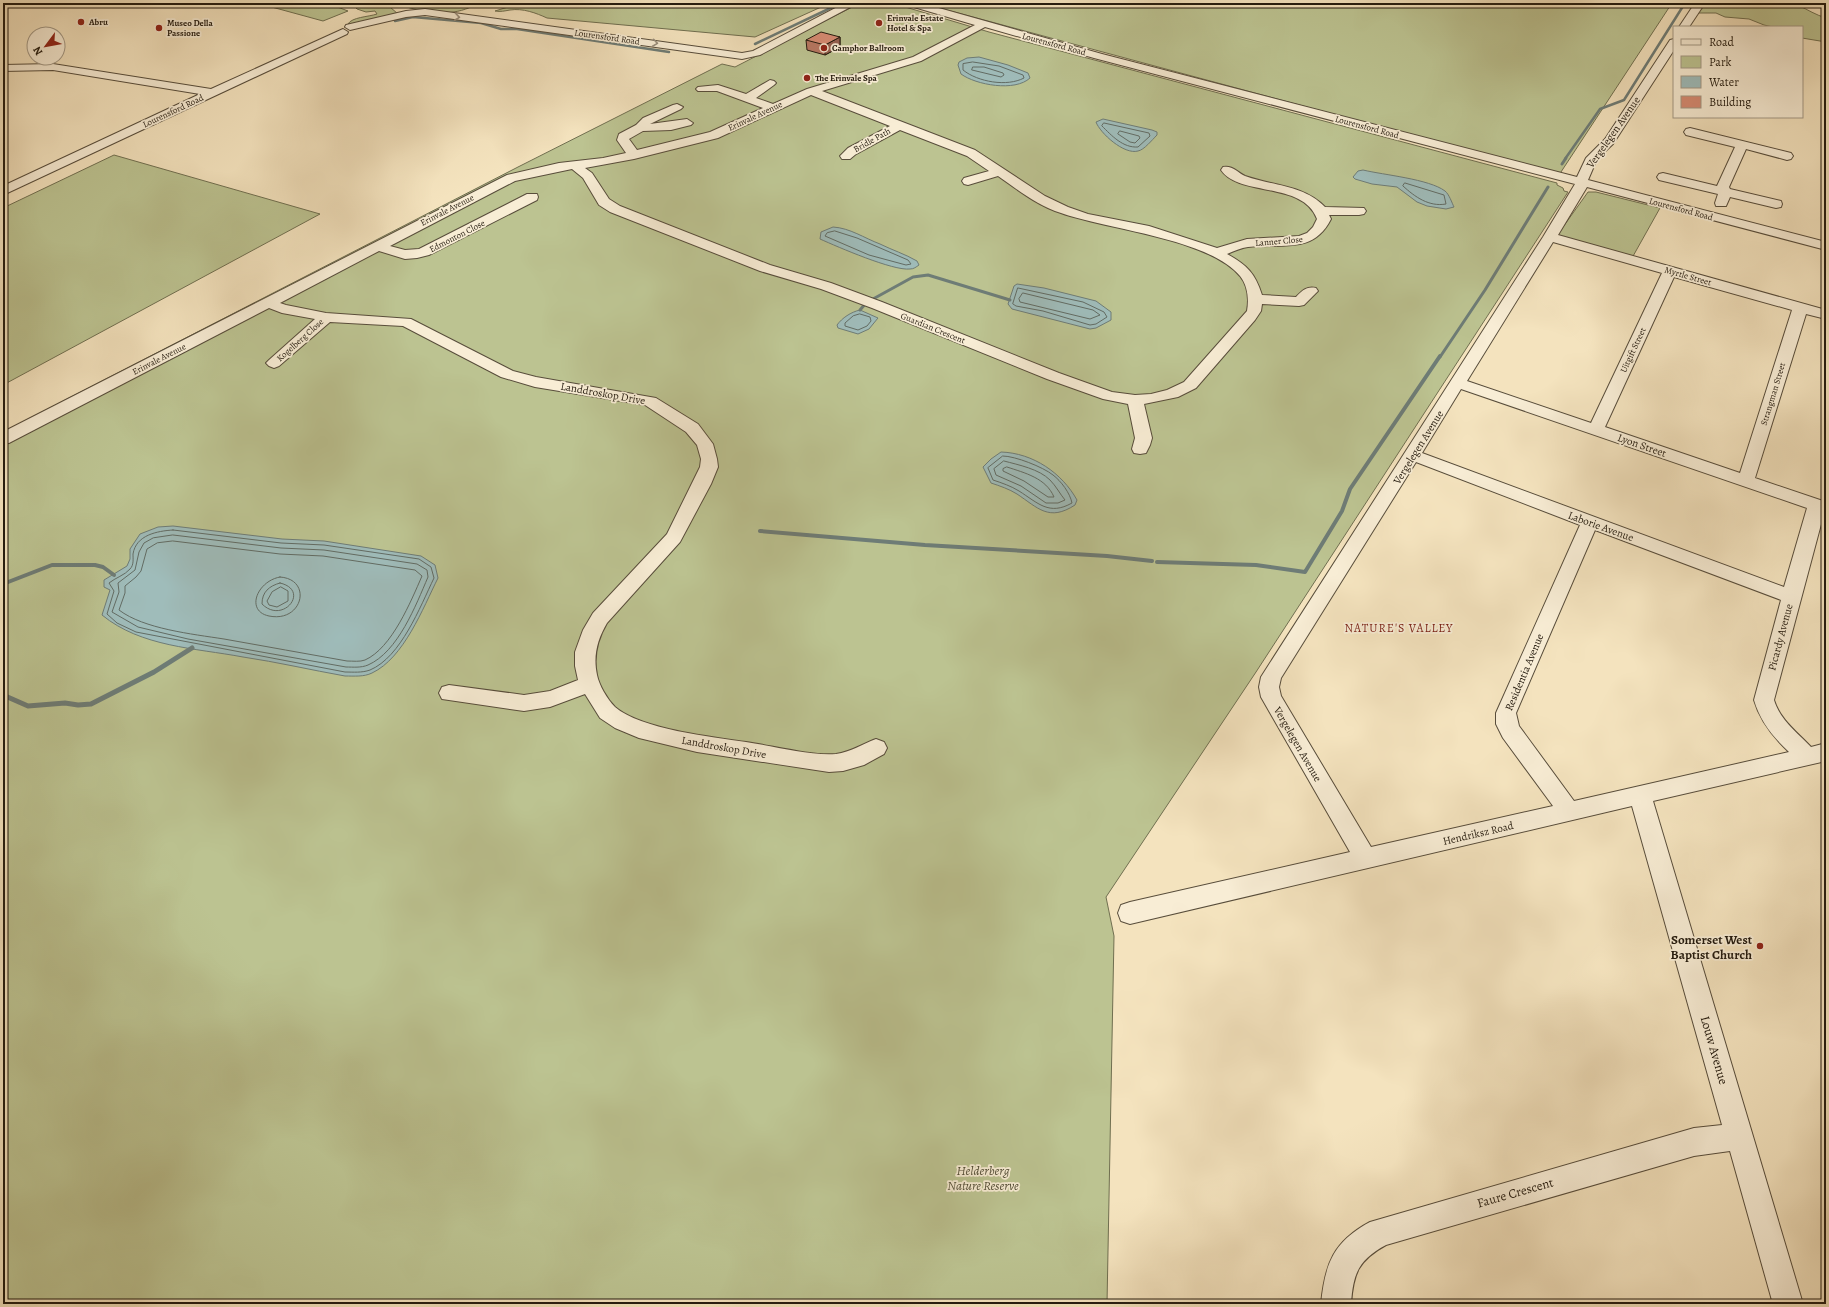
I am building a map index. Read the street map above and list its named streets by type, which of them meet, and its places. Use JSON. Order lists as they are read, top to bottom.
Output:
{
  "streets": {
    "street": [
      "Lourensford Road",
      "Erinvale Avenue",
      "Vergelegen Avenue",
      "Bridle Path",
      "Edmonton Close",
      "Lanner Close",
      "Myrtle Street",
      "Guardian Crescent",
      "Kogelberg Close",
      "Uitgift Street",
      "Landdroskop Drive",
      "Strangman Street",
      "Lyon Street",
      "Laborie Avenue",
      "Picardy Avenue",
      "Residentia Avenue",
      "Hendriksz Road",
      "Louw Avenue",
      "Faure Crescent"
    ]
  },
  "crossings": [
    ["Lourensford Road", "Erinvale Avenue"],
    ["Lourensford Road", "Vergelegen Avenue"],
    ["Erinvale Avenue", "Edmonton Close"],
    ["Erinvale Avenue", "Guardian Crescent"],
    ["Erinvale Avenue", "Landdroskop Drive"],
    ["Vergelegen Avenue", "Myrtle Street"],
    ["Vergelegen Avenue", "Lyon Street"],
    ["Vergelegen Avenue", "Laborie Avenue"],
    ["Vergelegen Avenue", "Hendriksz Road"],
    ["Myrtle Street", "Uitgift Street"],
    ["Myrtle Street", "Strangman Street"],
    ["Kogelberg Close", "Landdroskop Drive"],
    ["Uitgift Street", "Lyon Street"],
    ["Strangman Street", "Lyon Street"],
    ["Lyon Street", "Picardy Avenue"],
    ["Laborie Avenue", "Picardy Avenue"],
    ["Laborie Avenue", "Residentia Avenue"],
    ["Picardy Avenue", "Hendriksz Road"],
    ["Residentia Avenue", "Hendriksz Road"],
    ["Hendriksz Road", "Louw Avenue"],
    ["Louw Avenue", "Faure Crescent"]
  ],
  "districts": ["NATURE'S VALLEY"],
  "parks": ["Helderberg Nature Reserve"],
  "places": [
    "Abru",
    "Erinvale Estate Hotel & Spa",
    "Museo Della Passione",
    "Camphor Ballroom",
    "The Erinvale Spa",
    "Somerset West Baptist Church"
  ],
  "legend": [
    "Road",
    "Park",
    "Water",
    "Building"
  ],
  "north": "bottom left"
}
